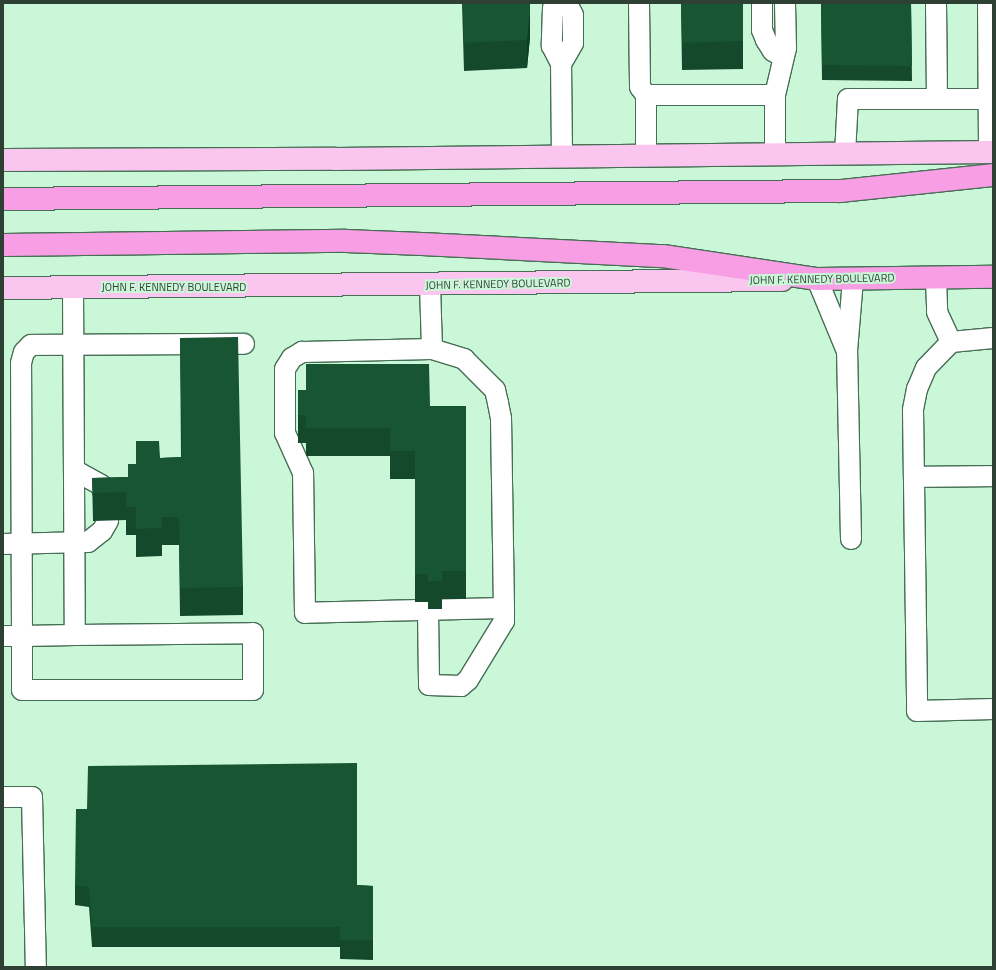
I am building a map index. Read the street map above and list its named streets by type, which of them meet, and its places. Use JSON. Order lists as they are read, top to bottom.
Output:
{
  "streets": {
    "highway": ["JOHN F. KENNEDY BOULEVARD"]
  }
}
